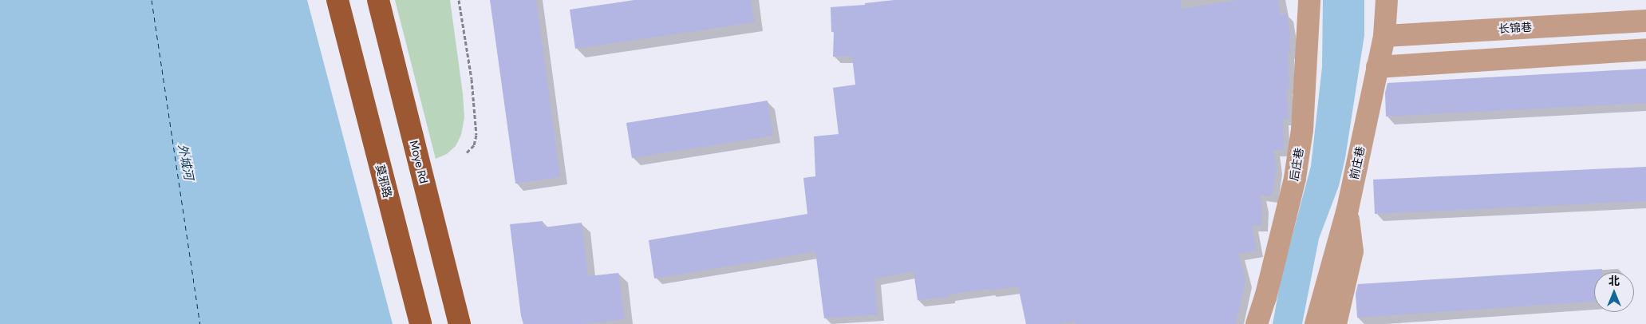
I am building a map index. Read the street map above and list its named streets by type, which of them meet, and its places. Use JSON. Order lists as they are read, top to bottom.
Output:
{
  "streets": {
    "main road": ["Moye Rd", "莫邪路"],
    "street": ["长锦巷", "前庄巷", "后庄巷"]
  },
  "crossings": [
    ["长锦巷", "前庄巷"]
  ],
  "water": ["外城河"],
  "north": "top"
}
